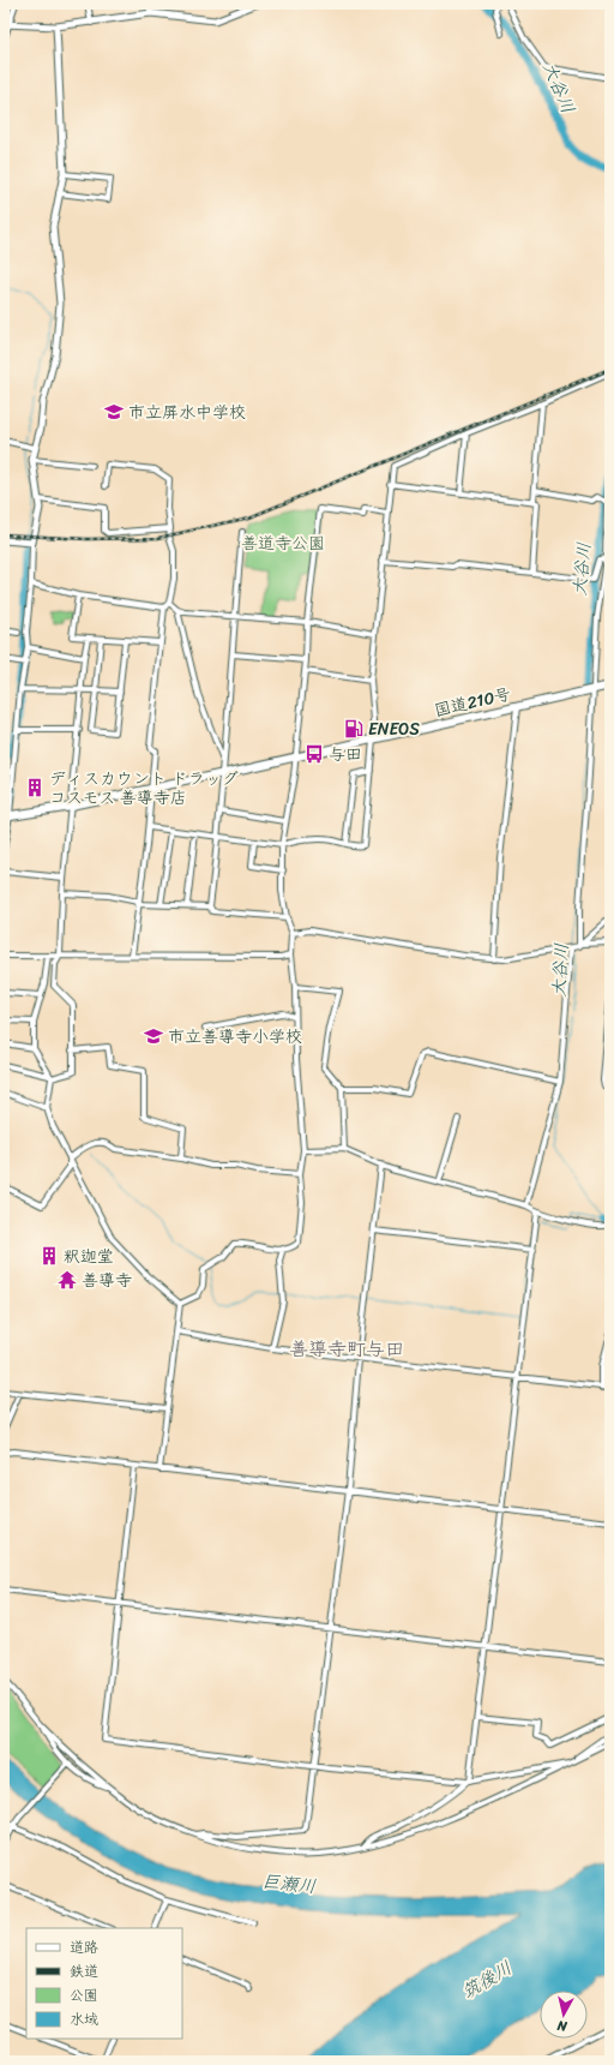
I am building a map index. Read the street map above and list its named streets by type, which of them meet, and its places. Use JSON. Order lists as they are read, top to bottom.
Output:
{
  "streets": {
    "highway": ["国道210号"]
  },
  "districts": ["善導寺町与田"],
  "water": ["大谷川", "巨瀬川", "筑後川"],
  "parks": ["善道寺公園"],
  "places": {
    "school or university": ["市立屏水中学校", "市立善導寺小学校"],
    "fuel station": ["ENEOS"],
    "bus stop": ["与田"],
    "building": ["ディスカウント ドラッグ コスモス 善導寺店", "釈迦堂"],
    "temple": ["善導寺"]
  },
  "legend": [
    "道路",
    "鉄道",
    "公園",
    "水域"
  ],
  "north": "bottom"
}
